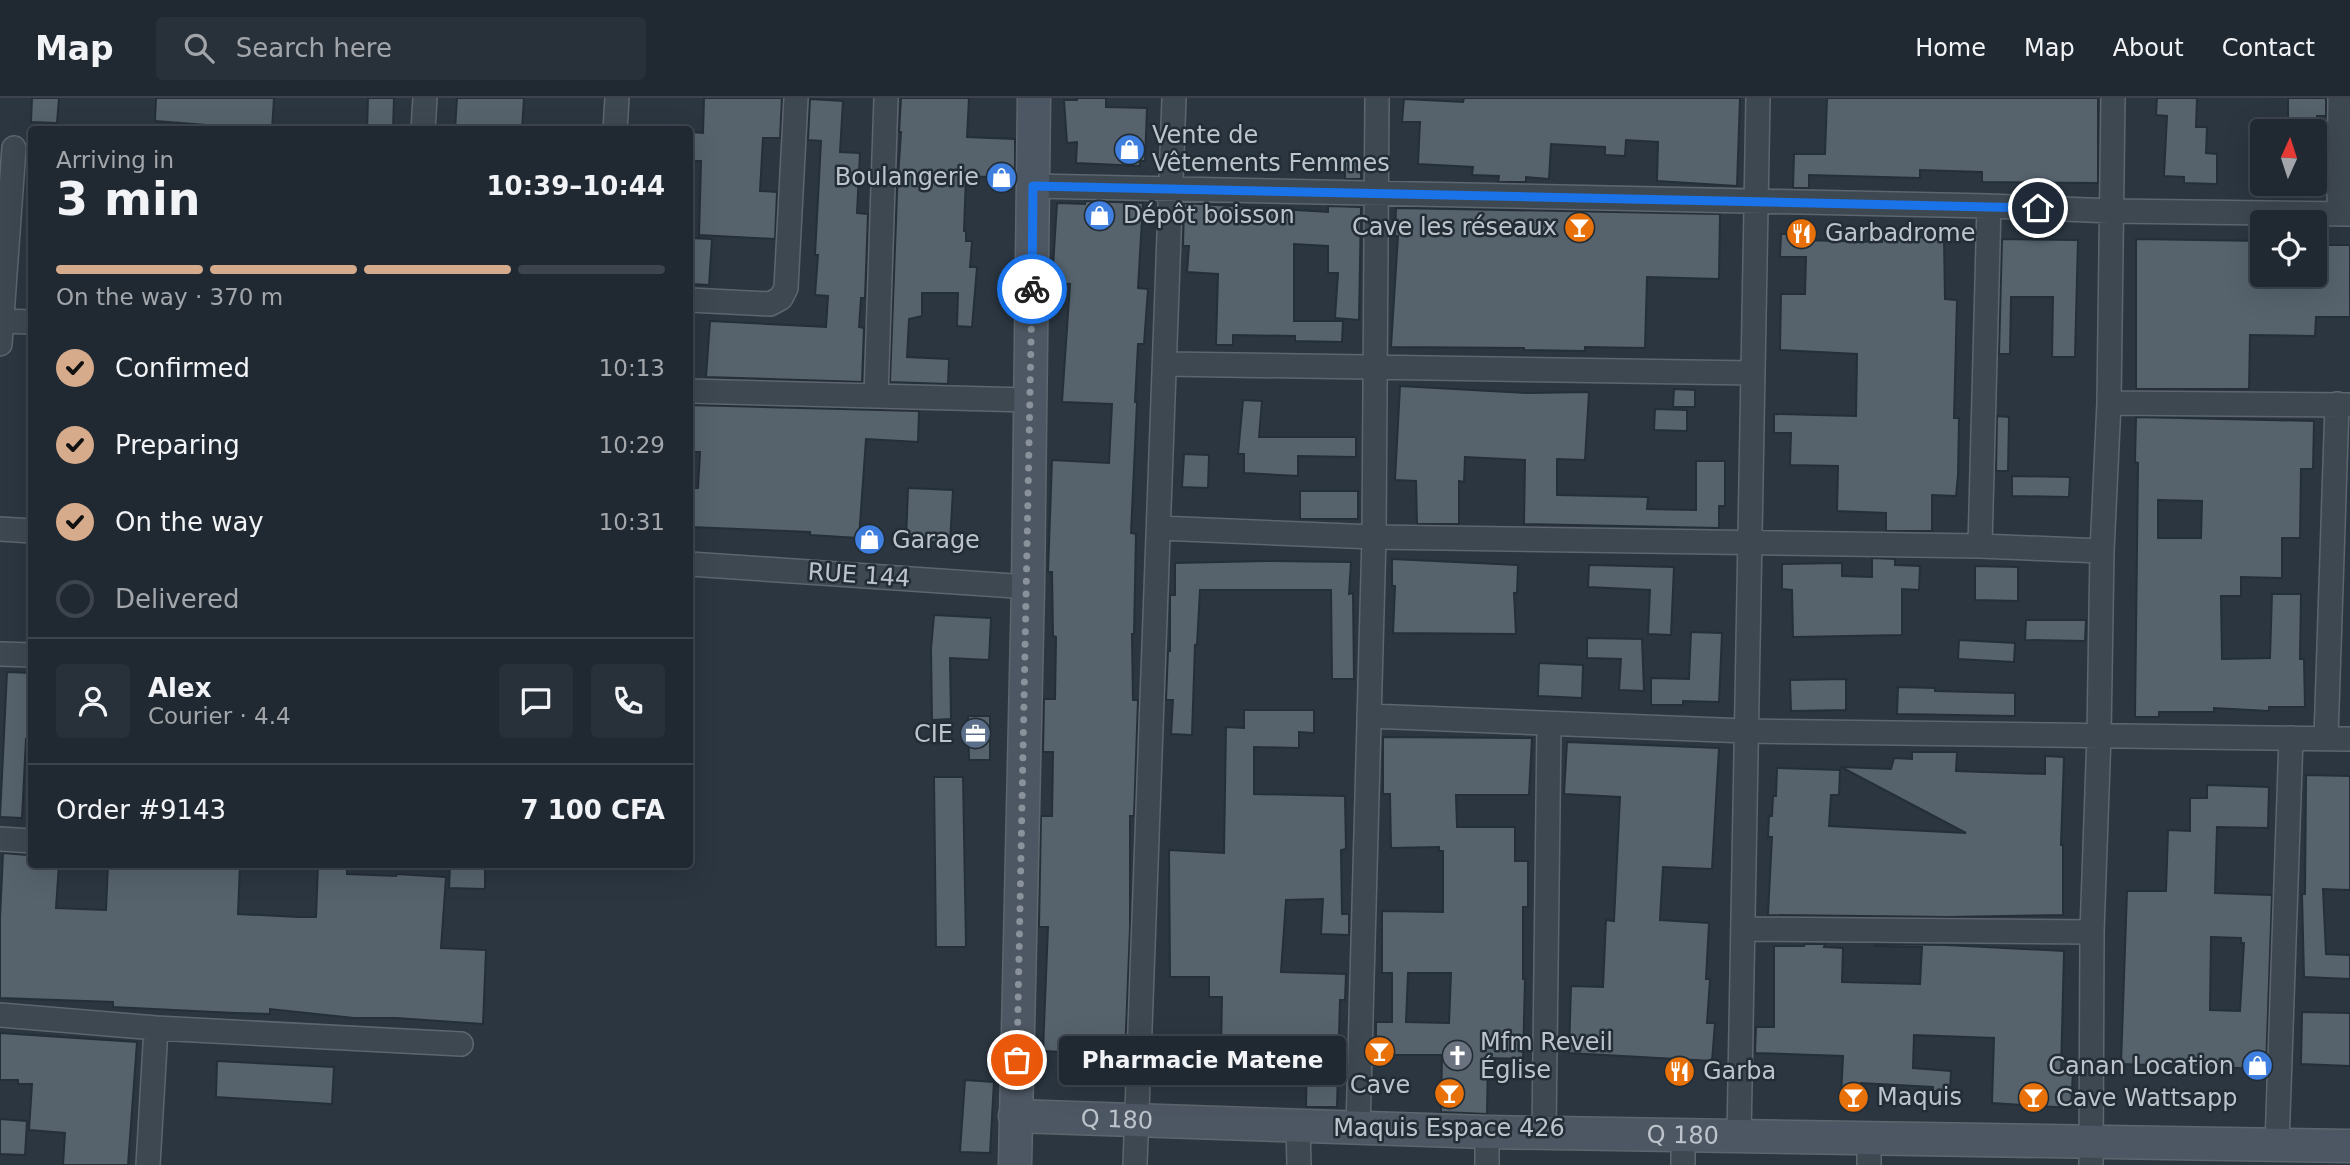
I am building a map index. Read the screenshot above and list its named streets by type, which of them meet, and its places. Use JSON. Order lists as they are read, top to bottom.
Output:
{
  "streets": {
    "street": ["RUE 144", "Q 180"]
  },
  "places": {
    "shop": [
      "Vente de Vêtements Femmes",
      "Boulangerie",
      "Dépôt boisson",
      "Garage",
      "Canan Location"
    ],
    "bar": [
      "Cave les réseaux",
      "Cave",
      "Maquis Espace 426",
      "Maquis",
      "Cave Wattsapp"
    ],
    "restaurant": ["Garbadrome", "Garba"],
    "office": ["CIE"],
    "church": ["Mfm Reveil Église"],
    "other": ["Pharmacie Matene"]
  },
  "north": "top",
  "page": {
    "header": "Map",
    "search": "Search here",
    "nav": [
      "Home",
      "Map",
      "About",
      "Contact"
    ],
    "heading": ["3 min", "Arriving in", "10:39–10:44"],
    "panel": [
      "Alex",
      "Courier · 4.4",
      "Order #9143",
      "7 100 CFA"
    ],
    "bar": "On the way · 370 m",
    "list": [
      ["Confirmed", "10:13"],
      ["Preparing", "10:29"],
      ["On the way", "10:31"],
      "Delivered"
    ],
    "bubble": "Pharmacie Matene"
  }
}
